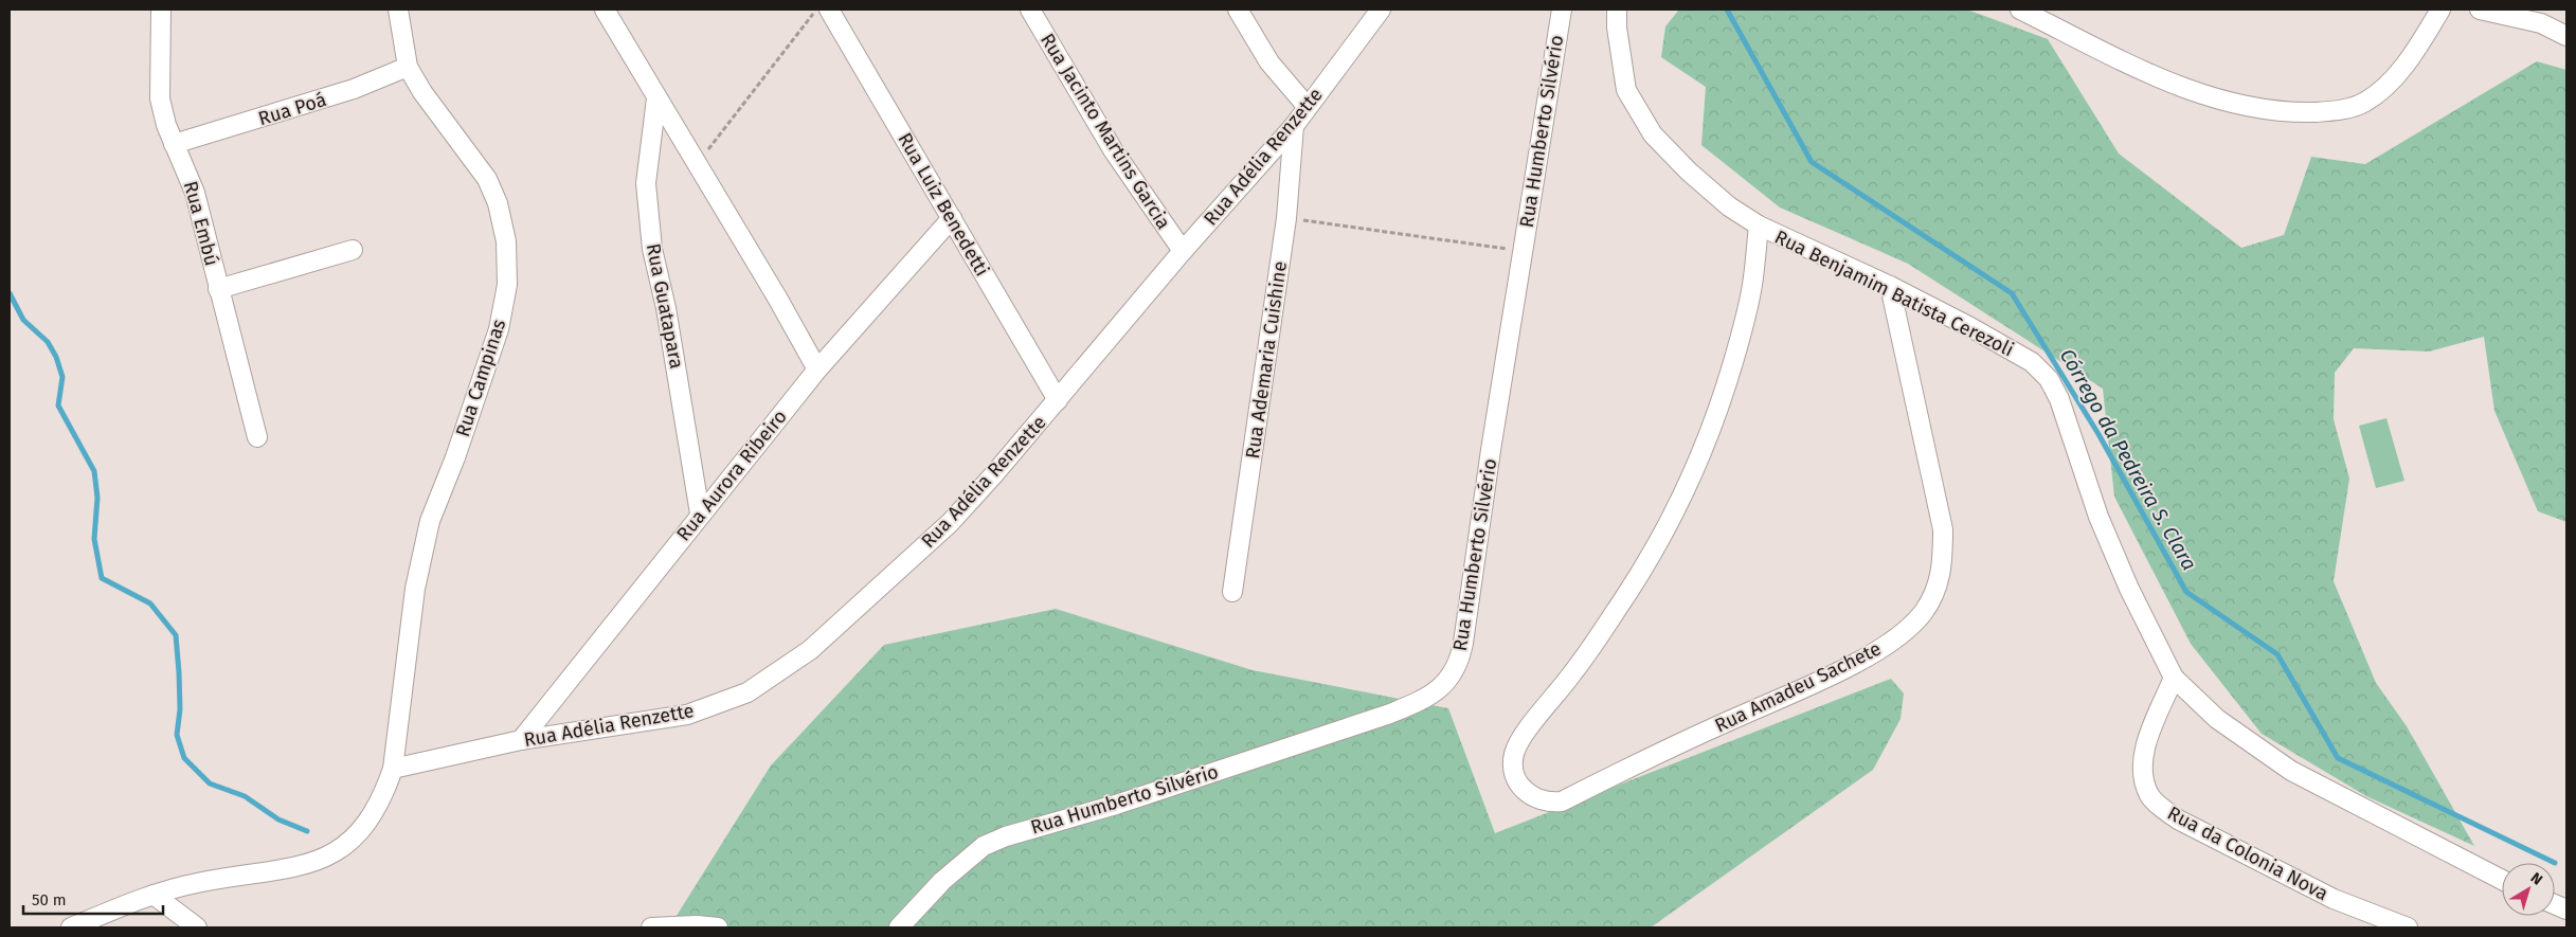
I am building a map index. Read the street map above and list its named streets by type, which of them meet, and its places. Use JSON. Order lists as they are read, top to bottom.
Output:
{
  "streets": {
    "street": [
      "Rua Poá",
      "Rua Jacinto Martins Garcia",
      "Rua Humberto Silvério",
      "Rua Adélia Renzette",
      "Rua Luiz Benedetti",
      "Rua Embú",
      "Rua Benjamim Batista Cerezoli",
      "Rua Guatapara",
      "Rua Ademaria Cuishine",
      "Rua Campinas",
      "Rua Aurora Ribeiro",
      "Rua Amadeu Sachete",
      "Rua da Colonia Nova"
    ]
  },
  "crossings": [
    ["Rua Poá", "Rua Embú"],
    ["Rua Poá", "Rua Campinas"],
    ["Rua Jacinto Martins Garcia", "Rua Adélia Renzette"],
    ["Rua Adélia Renzette", "Rua Luiz Benedetti"],
    ["Rua Adélia Renzette", "Rua Ademaria Cuishine"],
    ["Rua Adélia Renzette", "Rua Campinas"],
    ["Rua Adélia Renzette", "Rua Aurora Ribeiro"],
    ["Rua Luiz Benedetti", "Rua Aurora Ribeiro"],
    ["Rua Benjamim Batista Cerezoli", "Rua Amadeu Sachete"],
    ["Rua Benjamim Batista Cerezoli", "Rua da Colonia Nova"],
    ["Rua Guatapara", "Rua Aurora Ribeiro"]
  ],
  "water": ["Córrego da Pedreira S. Clara"],
  "scale_bar": "50 m",
  "north": "top right"
}
